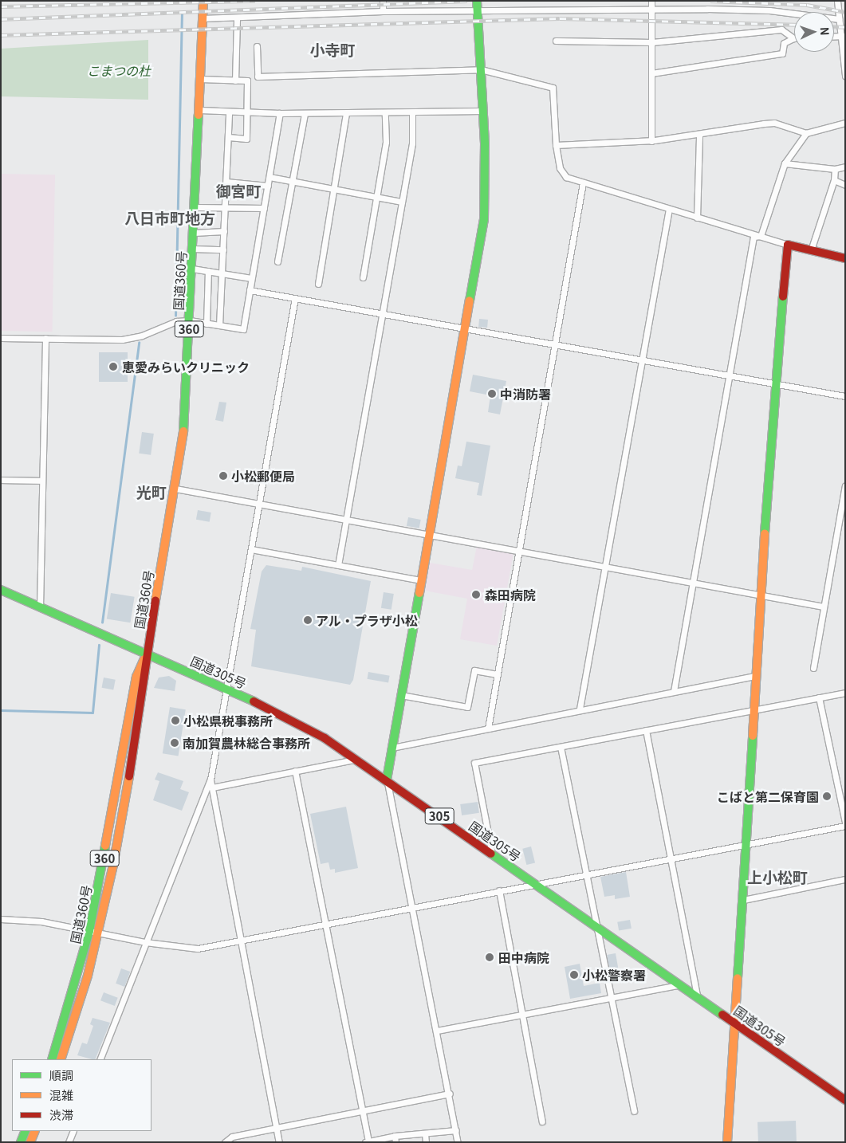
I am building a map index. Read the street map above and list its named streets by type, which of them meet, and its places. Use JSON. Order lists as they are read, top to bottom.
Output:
{
  "streets": {
    "main road": [
      "国道360号",
      "360",
      "国道305号",
      "305"
    ]
  },
  "crossings": [
    ["国道360号", "国道305号"]
  ],
  "districts": [
    "小寺町",
    "御宮町",
    "八日市町地方",
    "光町",
    "上小松町"
  ],
  "parks": ["こまつの杜"],
  "places": [
    "恵愛みらいクリニック",
    "中消防署",
    "小松郵便局",
    "森田病院",
    "アル・プラザ小松",
    "小松県税事務所",
    "南加賀農林総合事務所",
    "こばと第二保育園",
    "田中病院",
    "小松警察署"
  ],
  "legend": ["順調", "混雑", "渋滞"],
  "north": "right"
}
